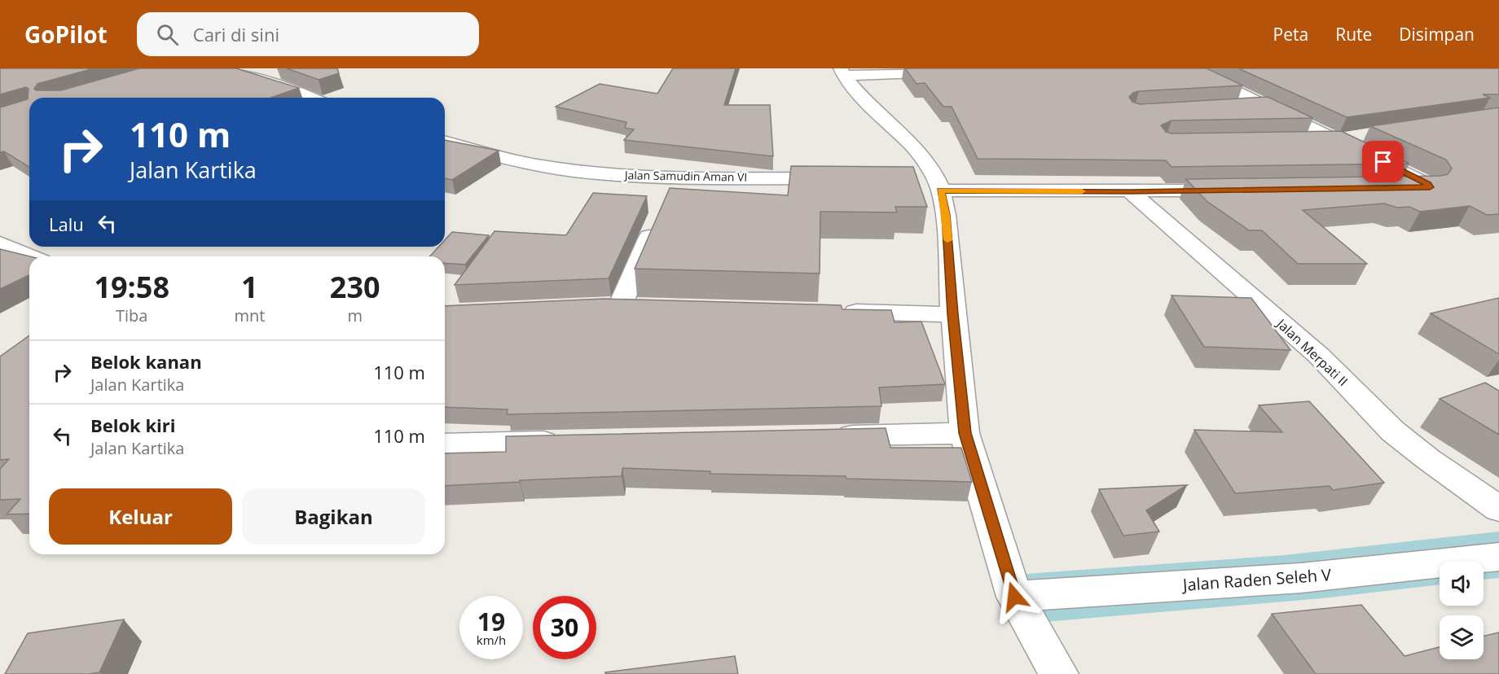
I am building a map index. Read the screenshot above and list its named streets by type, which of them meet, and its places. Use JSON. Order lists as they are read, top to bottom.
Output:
{
  "streets": {
    "street": ["Jalan Samudin Aman VI", "Jalan Merpati II", "Jalan Raden Seleh V"]
  },
  "page": {
    "header": "GoPilot",
    "search": "Cari di sini",
    "nav": ["Peta", "Rute", "Disimpan"],
    "turn": ["110 m", "Jalan Kartika"],
    "then": "Lalu",
    "eta": [
      "19:58",
      "Tiba",
      "1",
      "mnt",
      "230",
      "m"
    ],
    "list": [
      {
        "name": "Belok kanan",
        "note": "Jalan Kartika",
        "value": "110 m"
      },
      {
        "name": "Belok kiri",
        "note": "Jalan Kartika",
        "value": "110 m"
      }
    ],
    "buttons": ["Keluar", "Bagikan"],
    "speed": "19 km/h",
    "limit": "30"
  }
}
